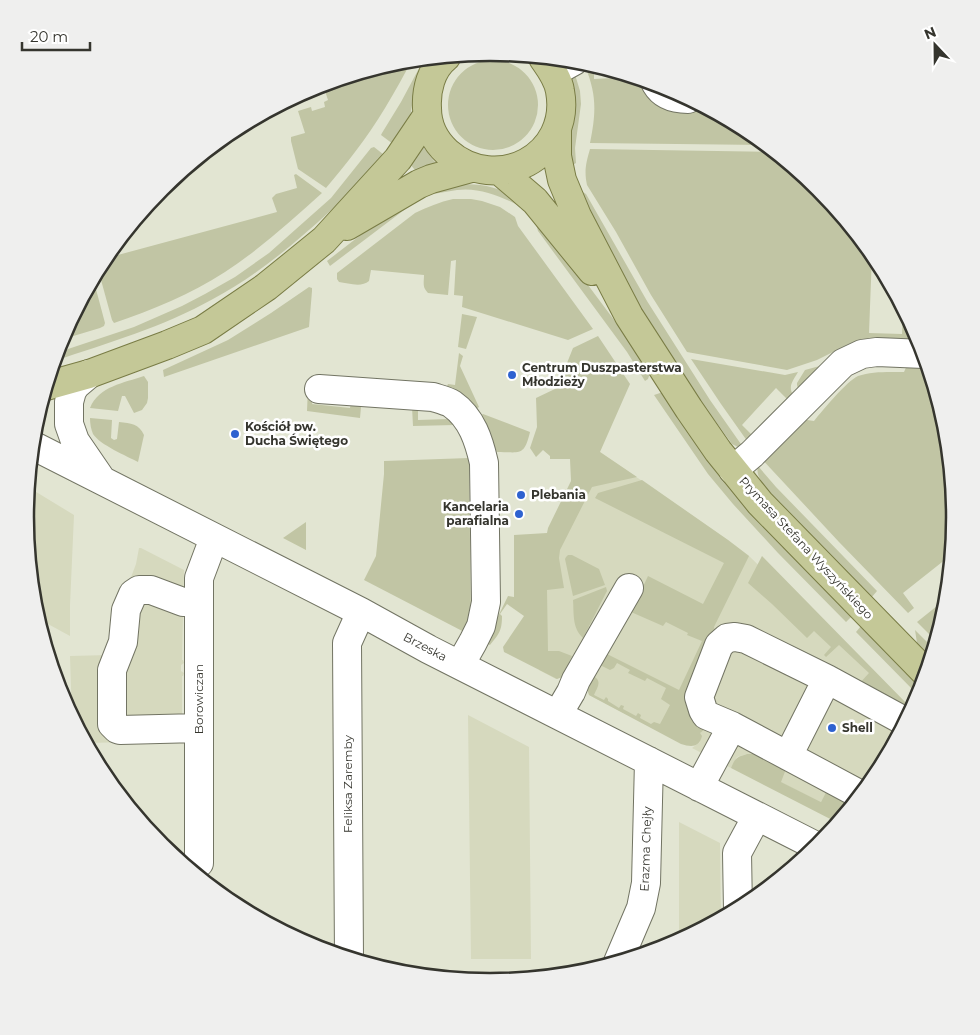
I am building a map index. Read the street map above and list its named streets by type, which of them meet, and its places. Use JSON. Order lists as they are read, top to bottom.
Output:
{
  "streets": {
    "main road": ["Prymasa Stefana Wyszyńskiego"],
    "street": [
      "Brzeska",
      "Borowiczan",
      "Feliksa Zaremby",
      "Erazma Chejły"
    ]
  },
  "crossings": [
    ["Brzeska", "Borowiczan"],
    ["Brzeska", "Feliksa Zaremby"],
    ["Brzeska", "Erazma Chejły"]
  ],
  "places": [
    "Centrum Duszpasterstwa Młodzieży",
    "Kościół pw. Ducha Świętego",
    "Plebania",
    "Kancelaria parafialna",
    "Shell"
  ],
  "scale_bar": "20 m",
  "north": "top"
}
